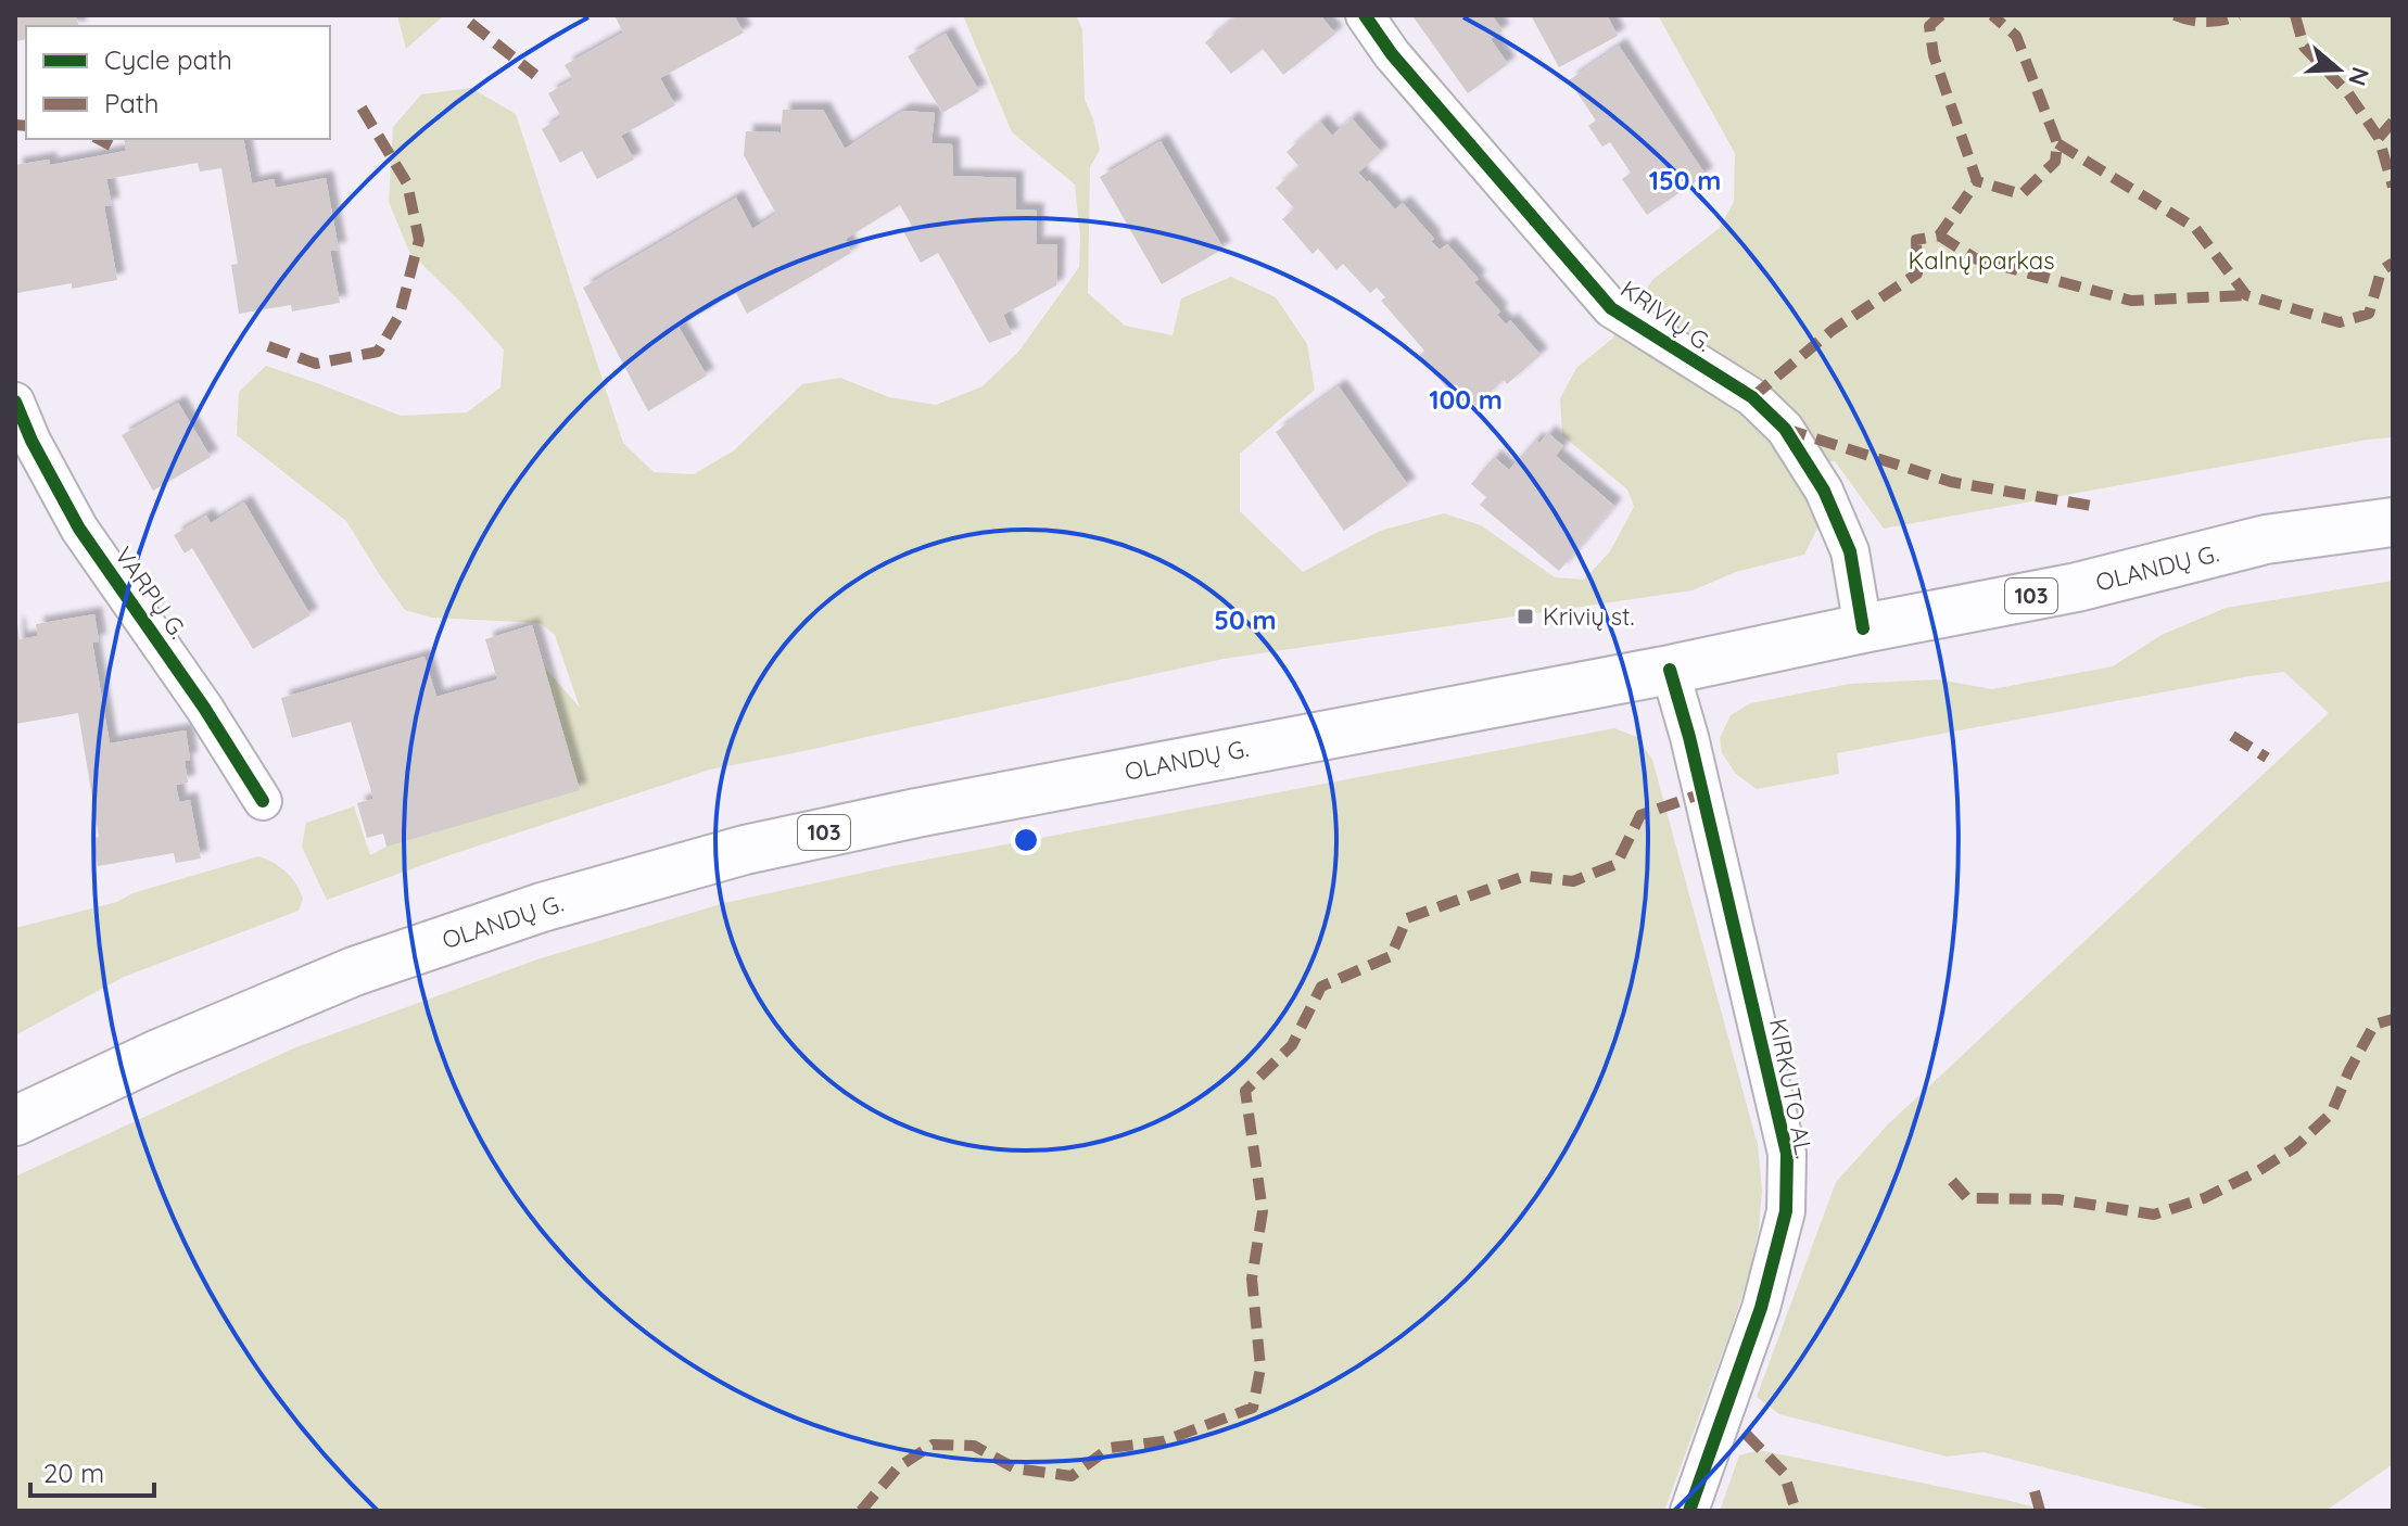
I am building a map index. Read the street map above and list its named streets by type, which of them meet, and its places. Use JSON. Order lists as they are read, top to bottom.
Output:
{
  "streets": {
    "main road": ["OLANDŲ G.", "103"],
    "street": ["KRIVIŲ G.", "VARPŲ G.", "KIRKUTO AL."]
  },
  "crossings": [
    ["KRIVIŲ G.", "OLANDŲ G."],
    ["OLANDŲ G.", "KIRKUTO AL."]
  ],
  "parks": ["Kalnų parkas"],
  "places": {
    "transit": ["Krivių st."]
  },
  "legend": ["Cycle path", "Path"],
  "scale_bar": "20 m",
  "north": "right",
  "rings": ["150 m", "100 m", "50 m"]
}
